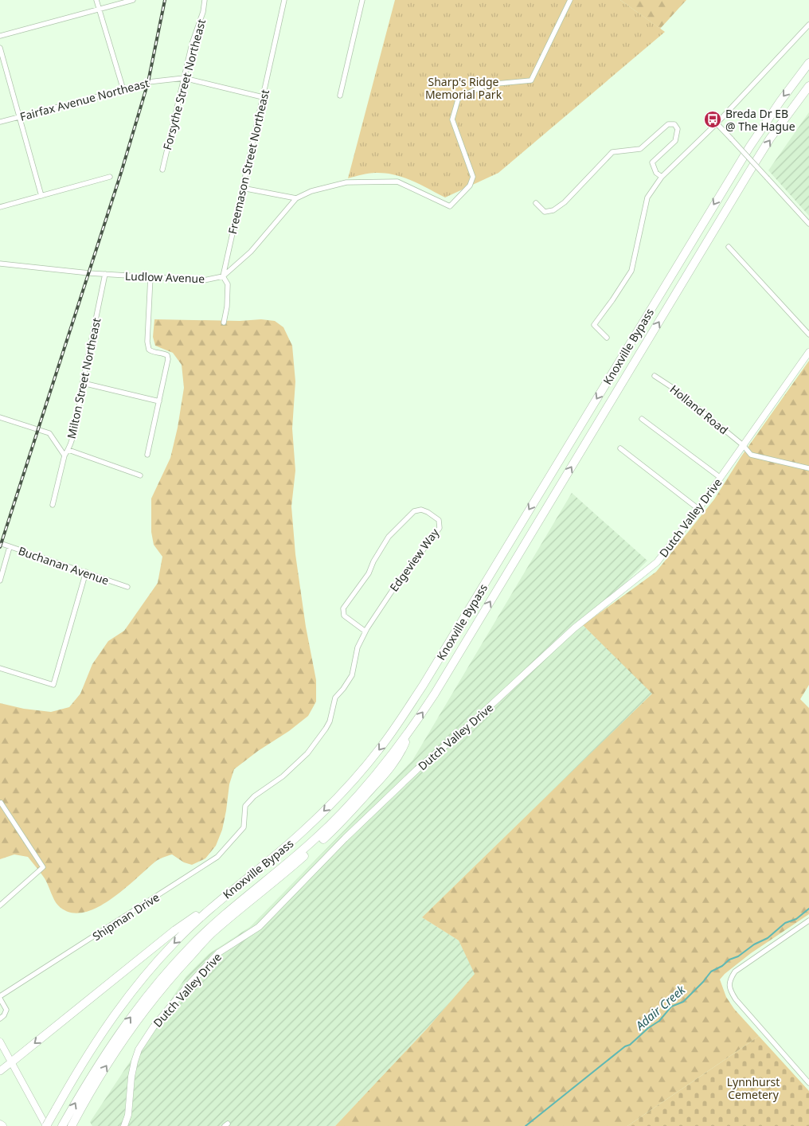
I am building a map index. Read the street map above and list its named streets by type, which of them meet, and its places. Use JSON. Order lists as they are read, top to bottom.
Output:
{
  "streets": {
    "highway": ["Knoxville Bypass"],
    "street": [
      "Forsythe Street Northeast",
      "Fairfax Avenue Northeast",
      "Freemason Street Northeast",
      "Ludlow Avenue",
      "Milton Street Northeast",
      "Holland Road",
      "Dutch Valley Drive",
      "Edgeview Way",
      "Buchanan Avenue",
      "Shipman Drive"
    ]
  },
  "crossings": [
    ["Forsythe Street Northeast", "Fairfax Avenue Northeast"],
    ["Fairfax Avenue Northeast", "Freemason Street Northeast"],
    ["Freemason Street Northeast", "Ludlow Avenue"],
    ["Ludlow Avenue", "Milton Street Northeast"],
    ["Holland Road", "Dutch Valley Drive"],
    ["Edgeview Way", "Shipman Drive"]
  ],
  "water": ["Adair Creek"],
  "parks": ["Sharp's Ridge Memorial Park", "Lynnhurst Cemetery"],
  "places": {
    "bus stop": ["Breda Dr EB @ The Hague"]
  }
}
